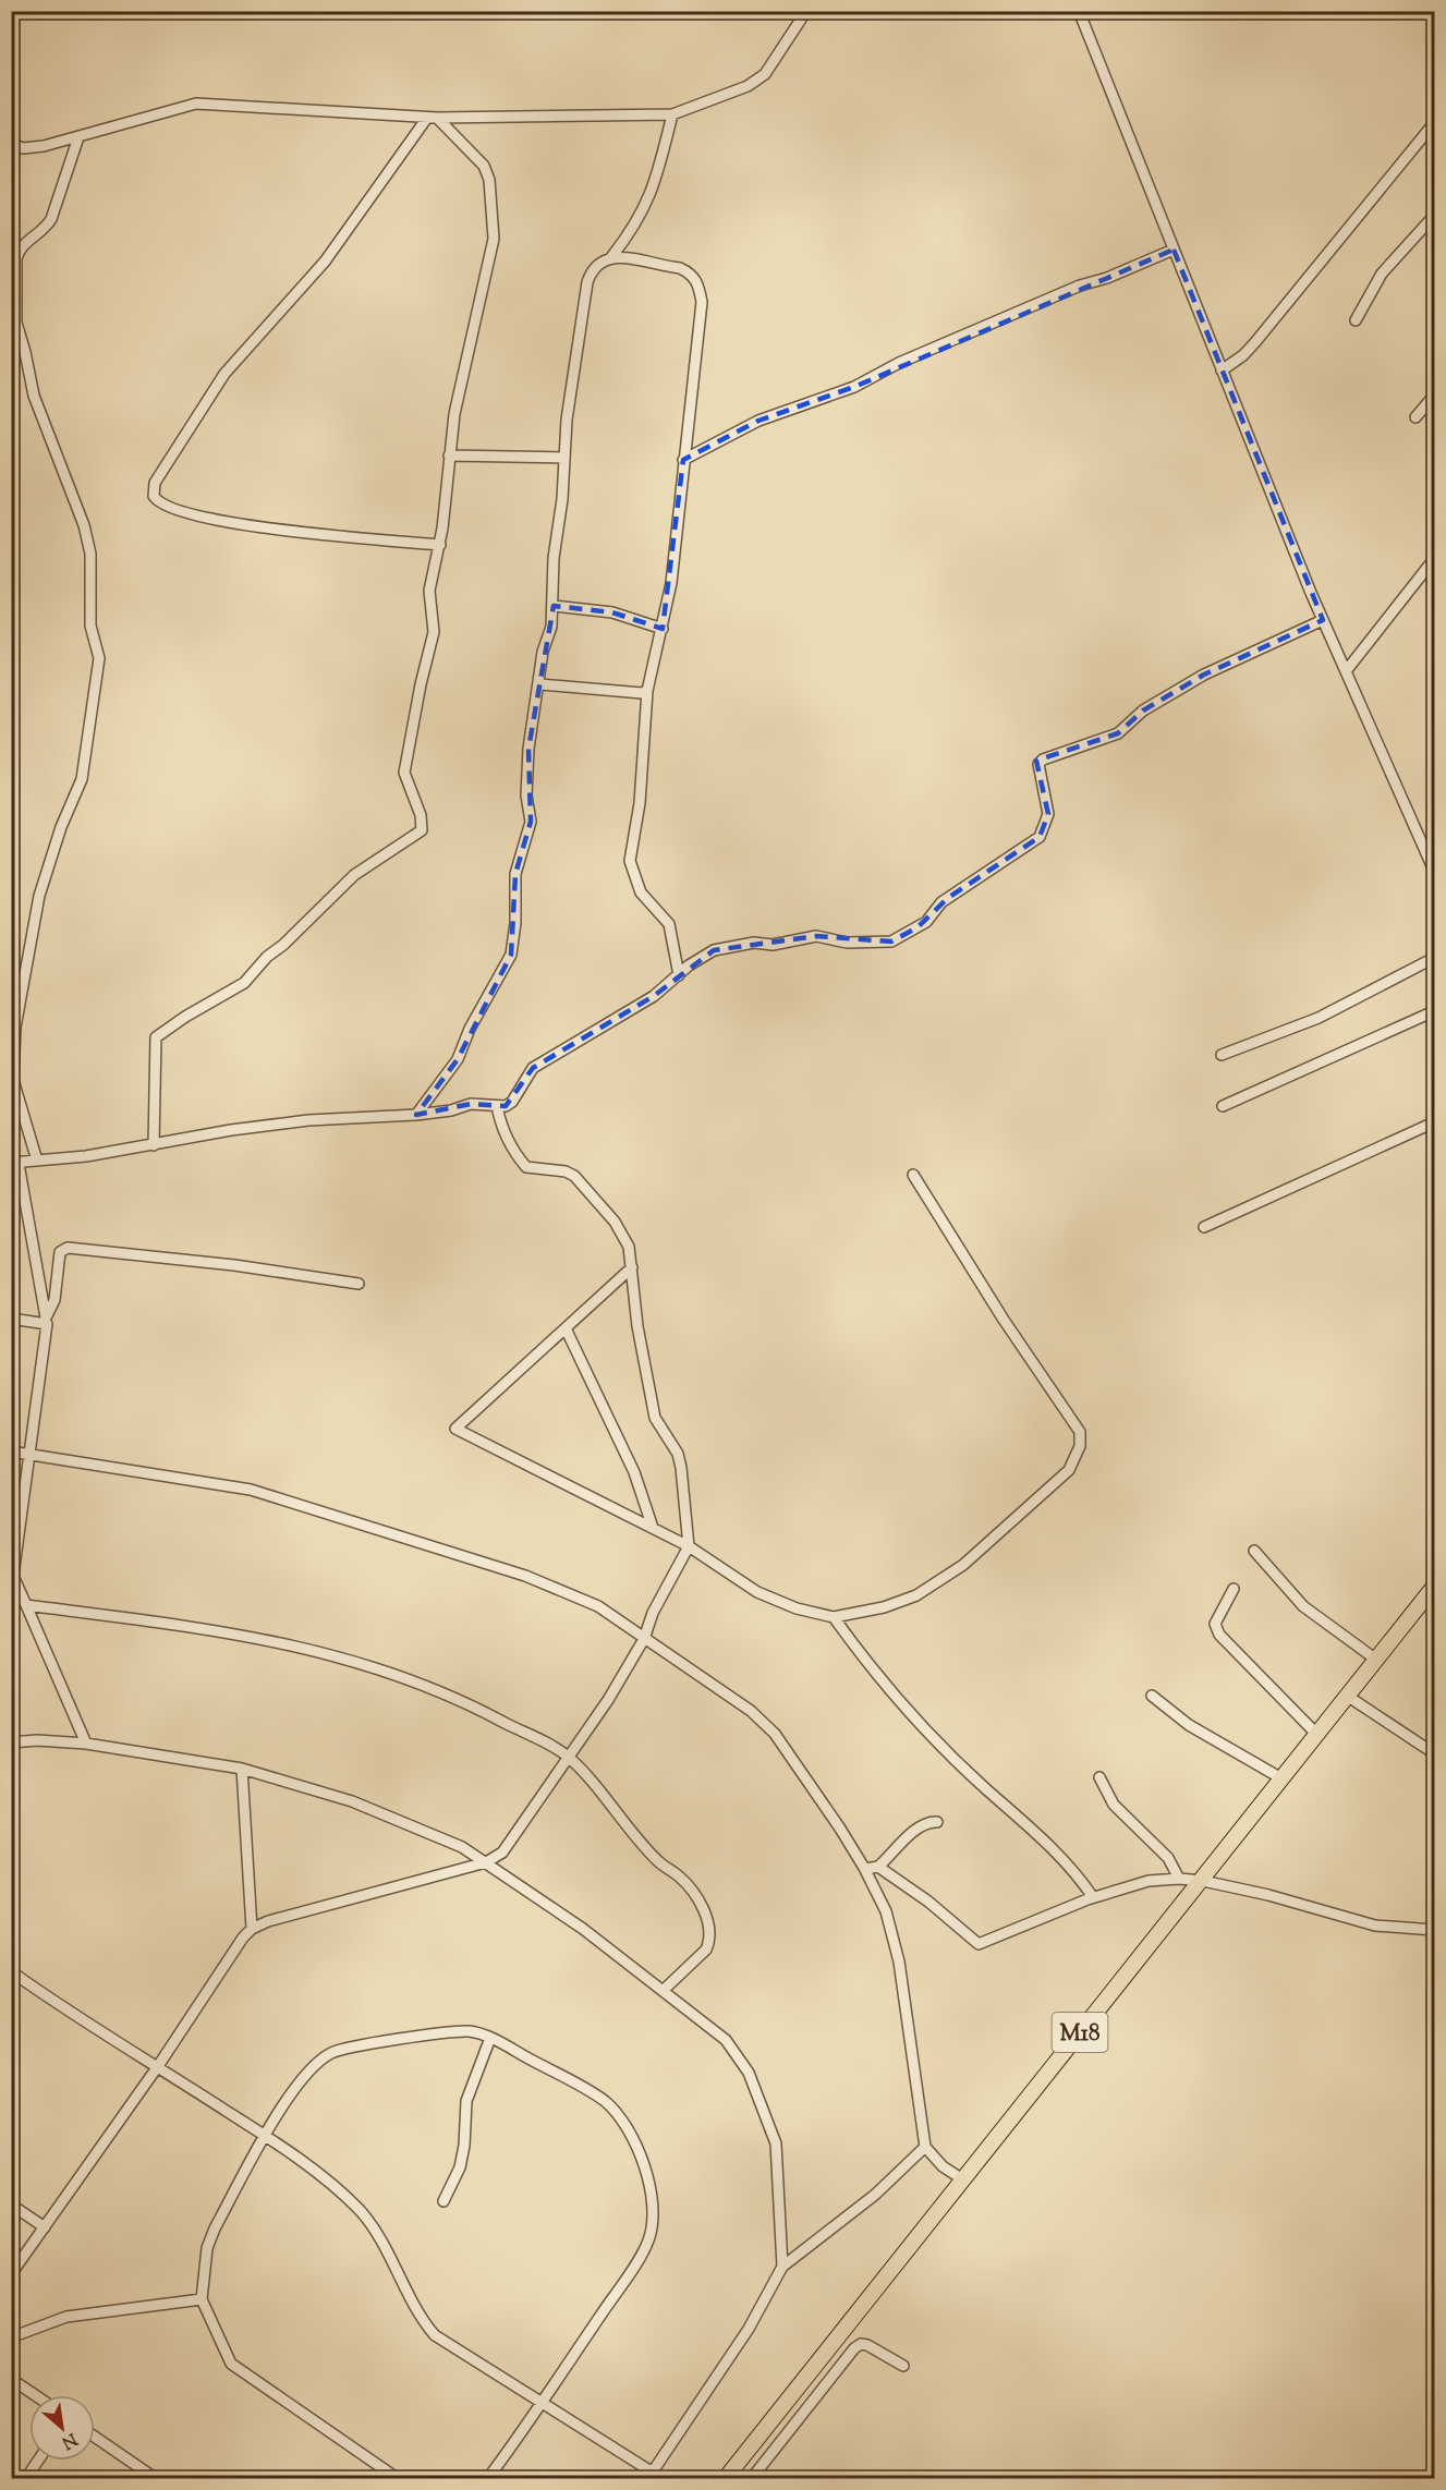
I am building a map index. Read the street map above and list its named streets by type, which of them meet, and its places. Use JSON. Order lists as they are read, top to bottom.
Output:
{
  "streets": {
    "main road": ["M18"]
  },
  "north": "bottom right"
}
